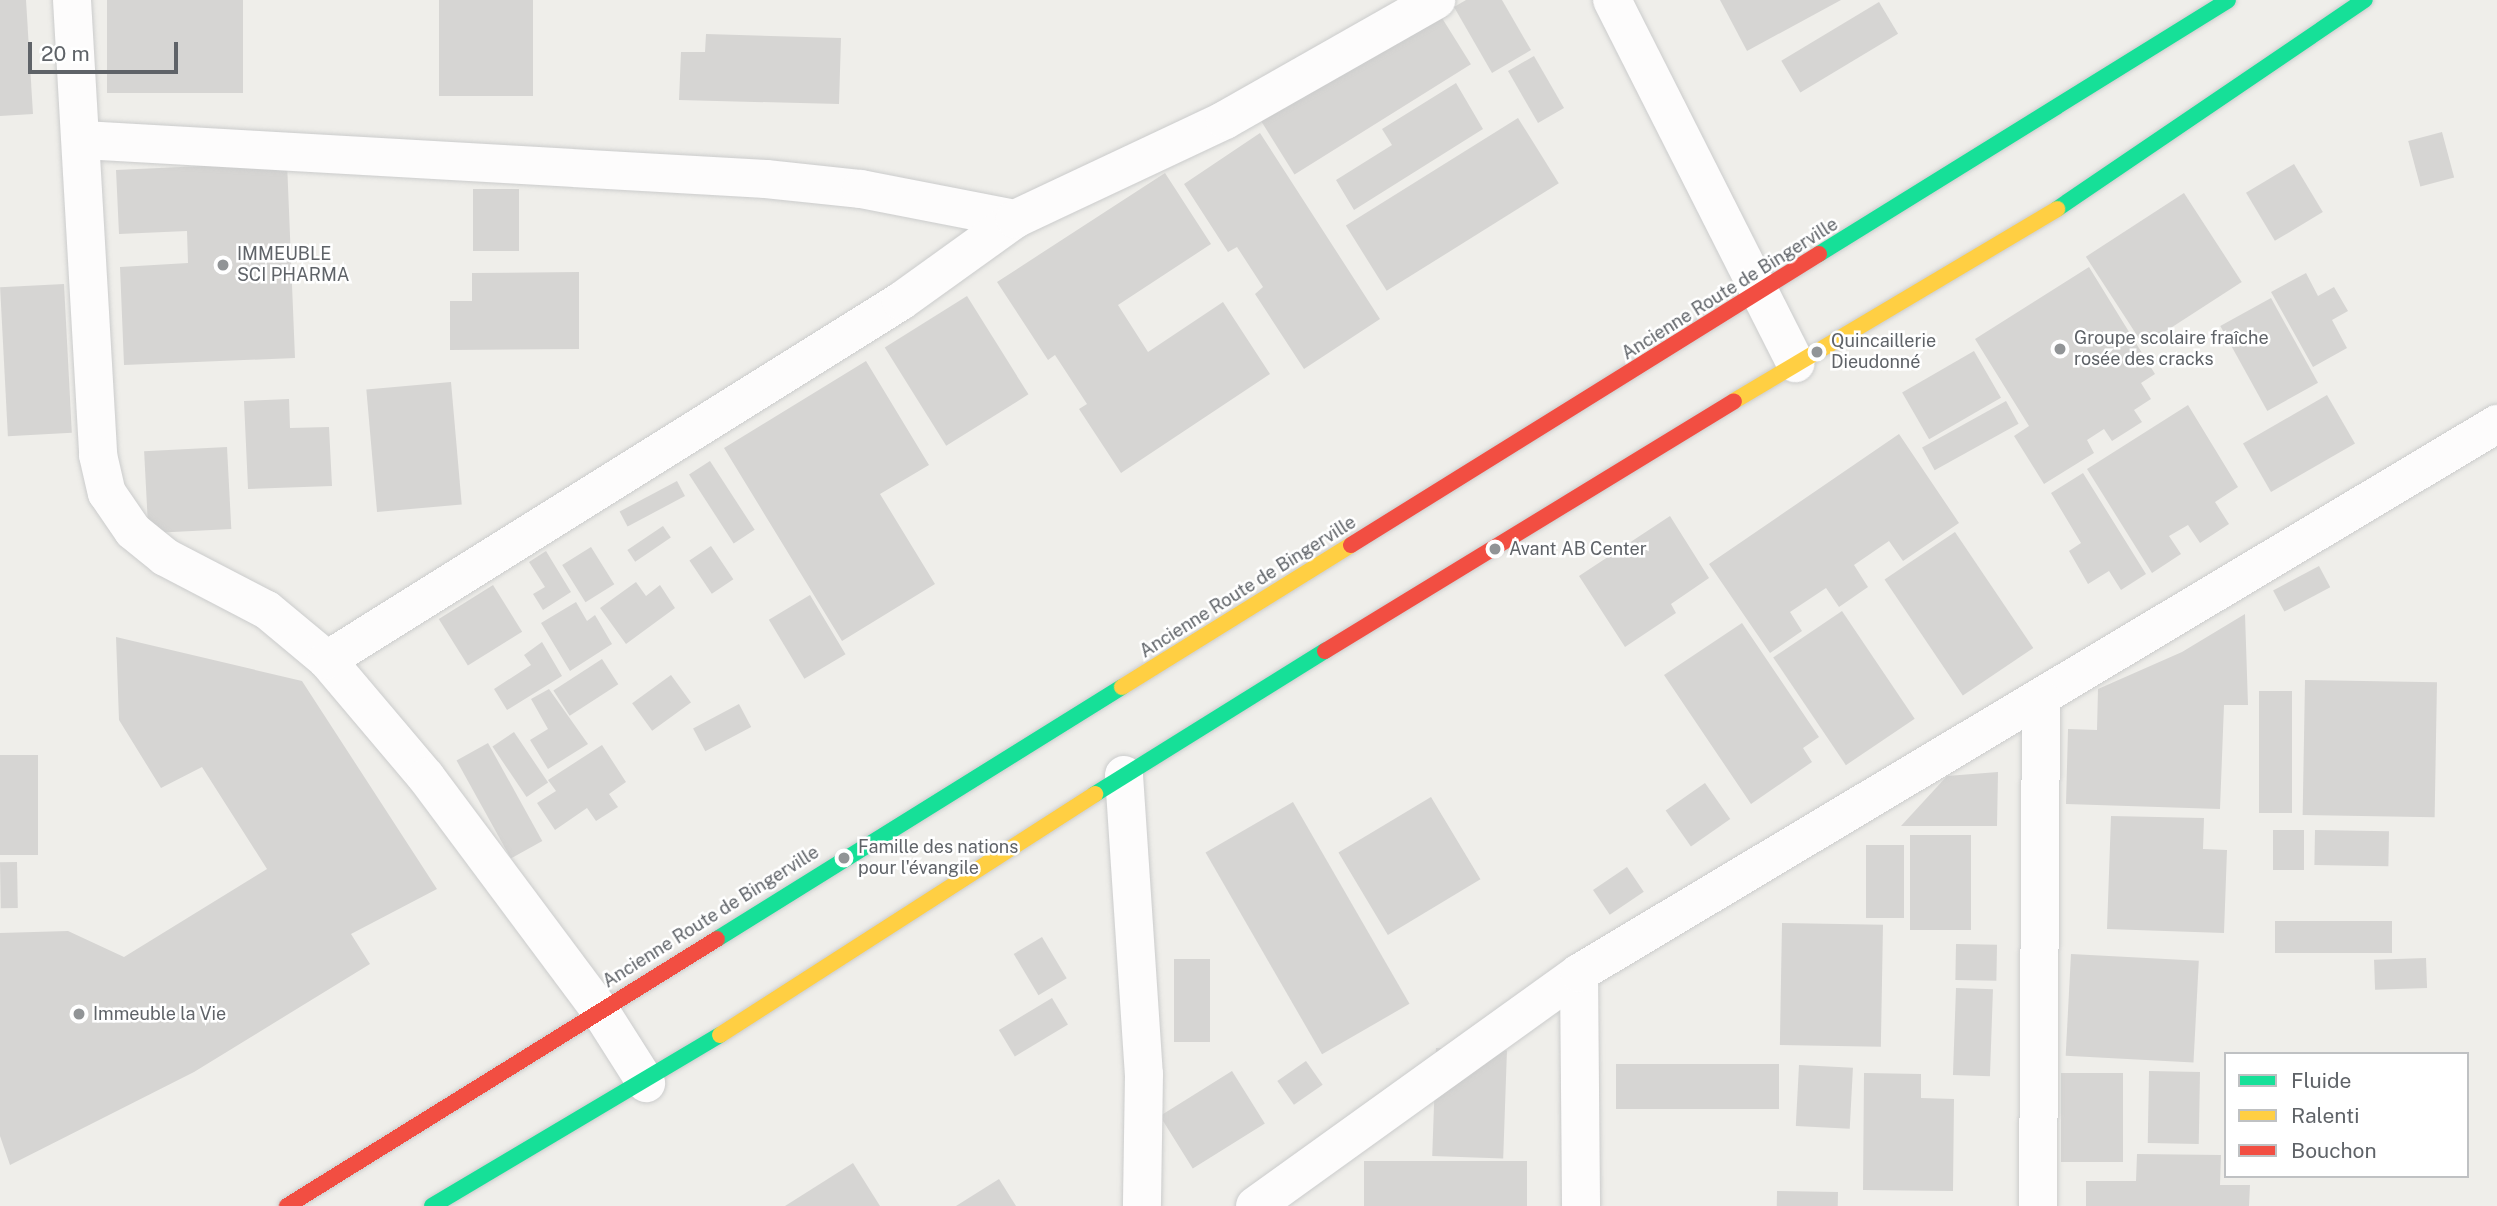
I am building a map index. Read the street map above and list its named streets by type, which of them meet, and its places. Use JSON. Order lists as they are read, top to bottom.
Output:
{
  "streets": {
    "street": ["Ancienne Route de Bingerville"]
  },
  "places": [
    "IMMEUBLE SCI PHARMA",
    "Groupe scolaire fraîche rosée des cracks",
    "Quincaillerie Dieudonné",
    "Avant AB Center",
    "Famille des nations pour l'évangile",
    "Immeuble la Vie"
  ],
  "legend": ["Fluide", "Ralenti", "Bouchon"],
  "scale_bar": "20 m"
}
